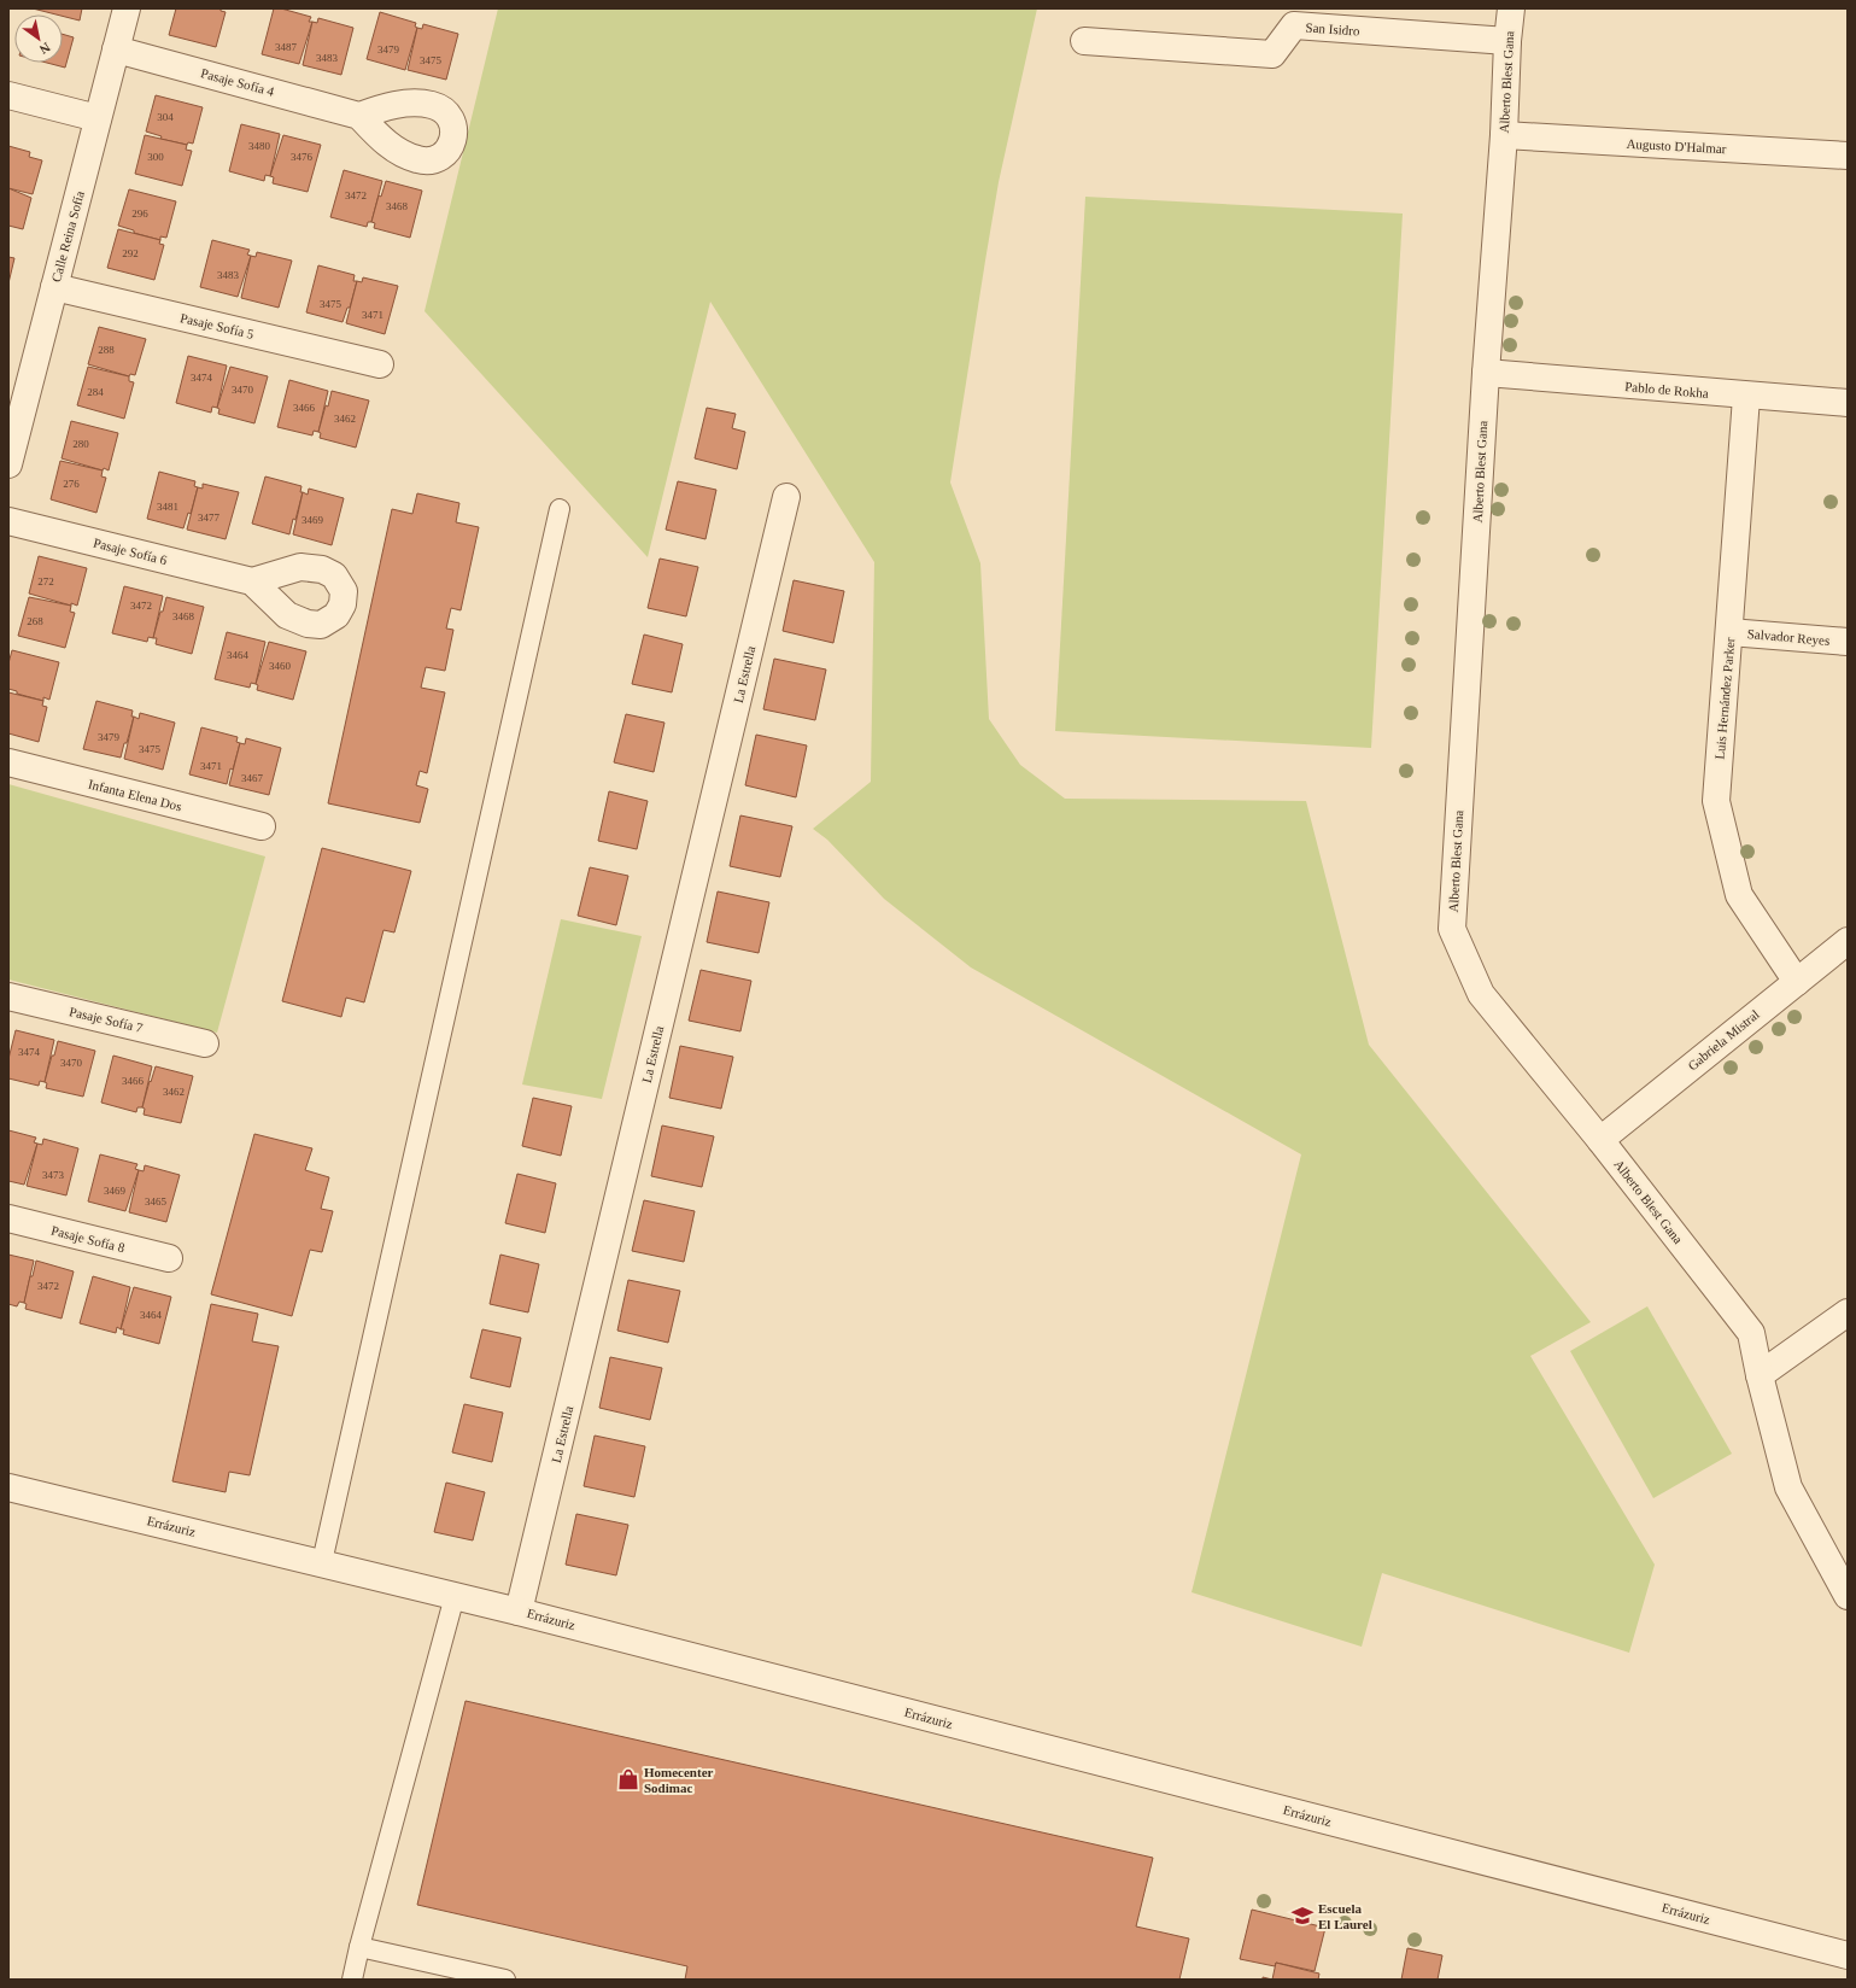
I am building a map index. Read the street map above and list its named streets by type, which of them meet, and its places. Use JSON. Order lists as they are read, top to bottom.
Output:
{
  "streets": {
    "street": [
      "San Isidro",
      "Pasaje Sofía 4",
      "Alberto Blest Gana",
      "Augusto D'Halmar",
      "Calle Reina Sofía",
      "Pasaje Sofía 5",
      "Pablo de Rokha",
      "Pasaje Sofía 6",
      "Salvador Reyes",
      "La Estrella",
      "Luis Hernández Parker",
      "Infanta Elena Dos",
      "Pasaje Sofía 7",
      "Gabriela Mistral",
      "Pasaje Sofía 8",
      "Errázuriz"
    ]
  },
  "crossings": [
    ["San Isidro", "Alberto Blest Gana"],
    ["Pasaje Sofía 4", "Calle Reina Sofía"],
    ["Alberto Blest Gana", "Augusto D'Halmar"],
    ["Alberto Blest Gana", "Pablo de Rokha"],
    ["Alberto Blest Gana", "Gabriela Mistral"],
    ["Calle Reina Sofía", "Pasaje Sofía 5"],
    ["Pablo de Rokha", "Luis Hernández Parker"],
    ["Salvador Reyes", "Luis Hernández Parker"],
    ["La Estrella", "Errázuriz"],
    ["Luis Hernández Parker", "Gabriela Mistral"]
  ],
  "places": {
    "shop": ["Homecenter Sodimac"],
    "school or university": ["Escuela El Laurel"]
  },
  "house_numbers": [
    "3487",
    "3479",
    "3483",
    "3475",
    "304",
    "3480",
    "300",
    "3476",
    "3472",
    "3468",
    "296",
    "292",
    "3483",
    "3475",
    "3471",
    "288",
    "3474",
    "3470",
    "284",
    "3466",
    "3462",
    "280",
    "276",
    "3481",
    "3477",
    "3469",
    "272",
    "3472",
    "3468",
    "268",
    "3464",
    "3460",
    "3479",
    "3475",
    "3471",
    "3467",
    "3474",
    "3470",
    "3466",
    "3462",
    "3473",
    "3469",
    "3465",
    "3472",
    "3464"
  ],
  "north": "bottom right"
}
